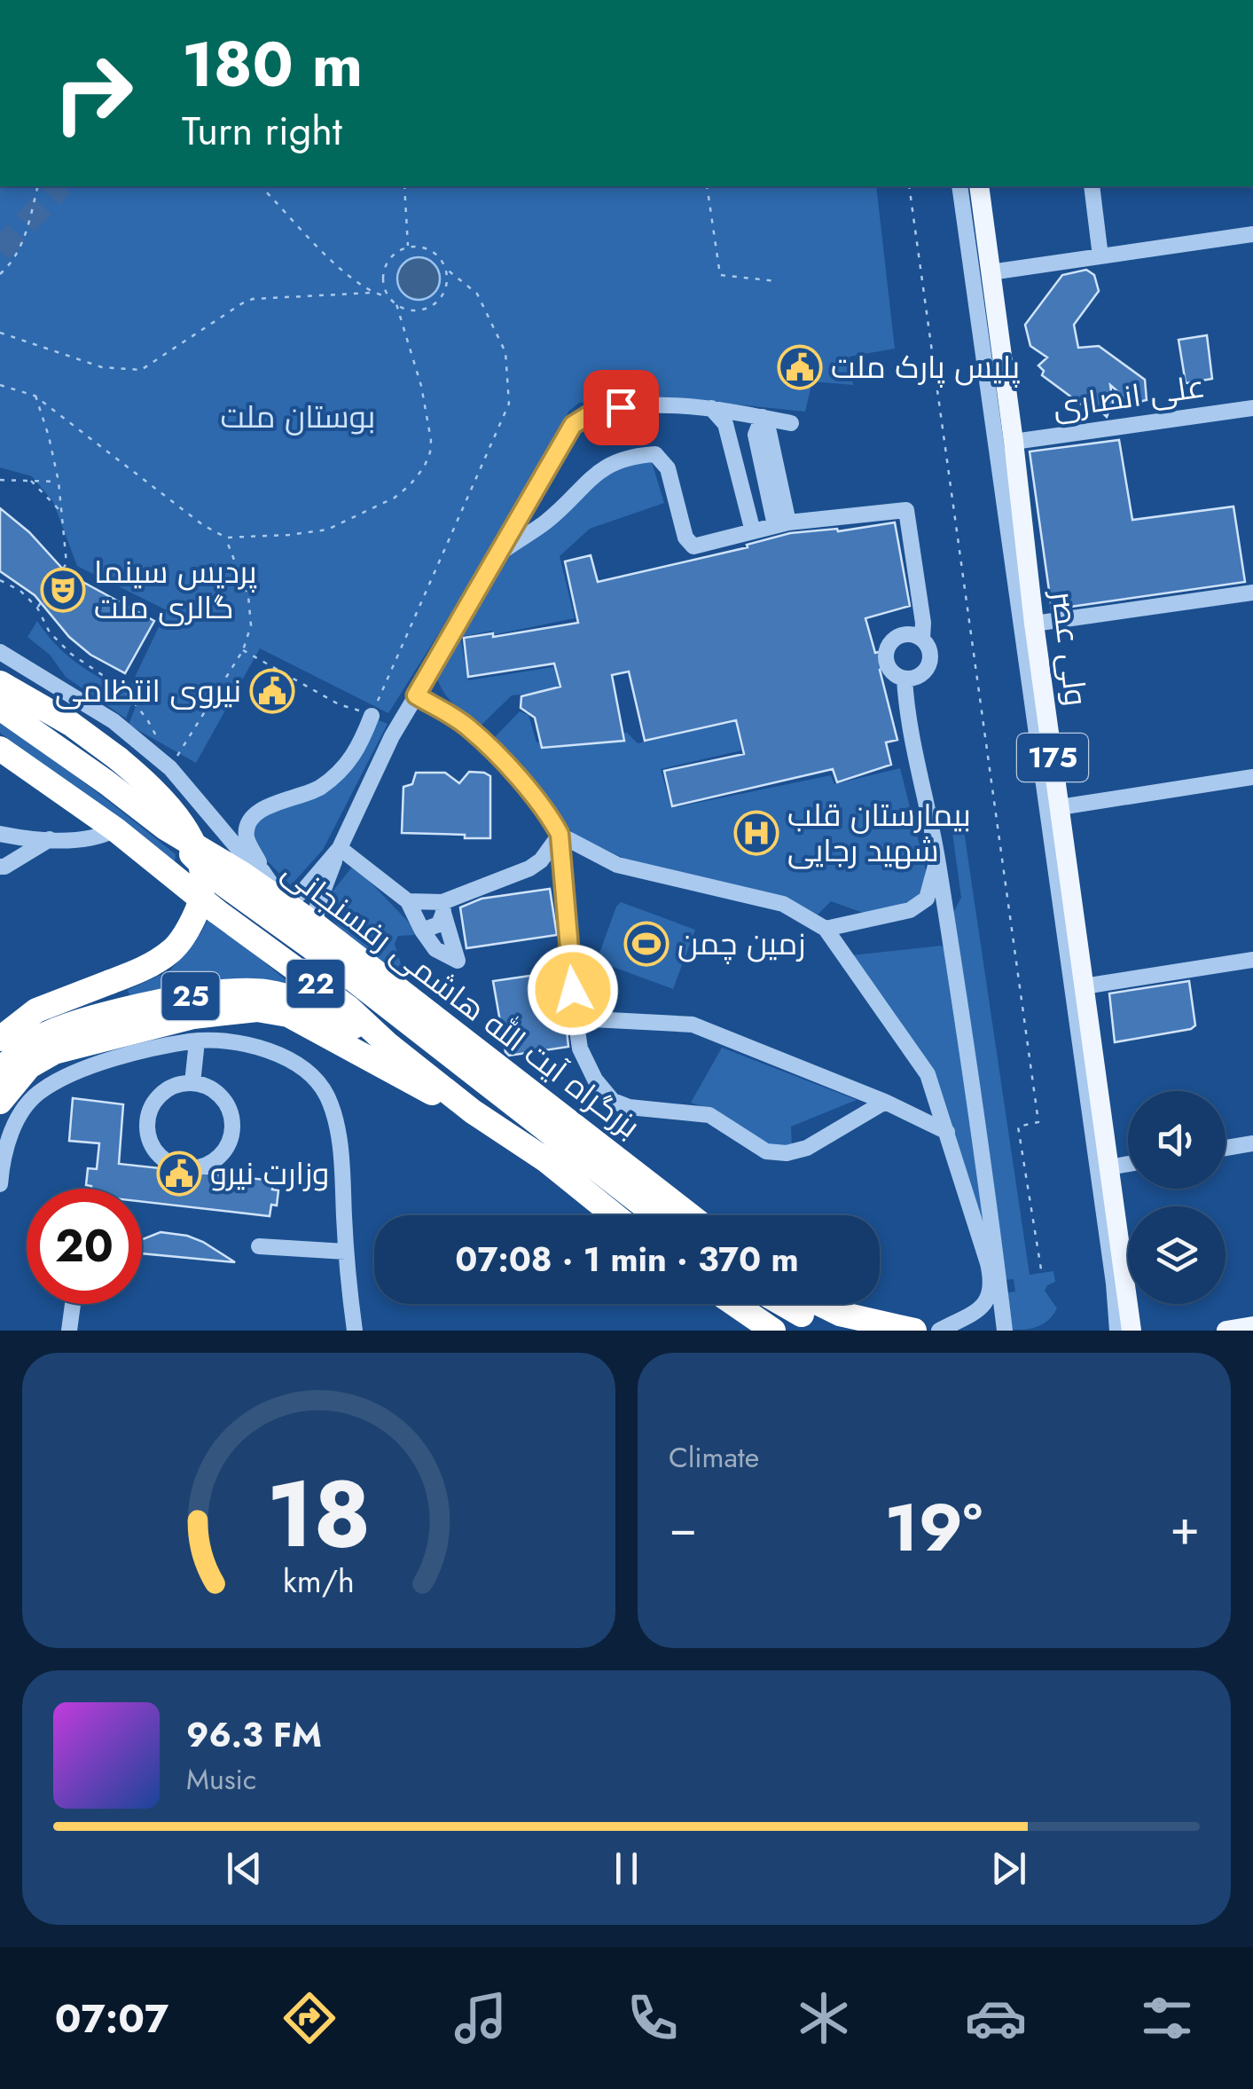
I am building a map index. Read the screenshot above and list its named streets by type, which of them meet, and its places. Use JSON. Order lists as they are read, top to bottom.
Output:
{
  "streets": {
    "highway": ["22", "25", "بزرگراه آیت الله هاشمی رفسنجانی"],
    "main road": ["ولی عصر", "175"],
    "street": ["علی انصاری"]
  },
  "crossings": [
    ["علی انصاری", "ولی عصر"],
    ["22", "25"]
  ],
  "parks": ["بوستان ملت"],
  "places": {
    "public building": ["پلیس پارک ملت", "نیروی انتظامی", "وزارت نیرو"],
    "theatre": ["پردیس سینما گالری ملت"],
    "hospital": ["بیمارستان قلب شهید رجایی"],
    "sports": ["زمین چمن"]
  },
  "page": {
    "turn": ["180 m", "Turn right"],
    "limit": "20",
    "trip": "07:08 · 1 min · 370 m",
    "tile": "Climate",
    "heat": ["−", "19°", "+"],
    "song": ["96.3 FM", "Music"],
    "tabs": "07:07",
    "gauge": ["18", "km/h"]
  }
}
